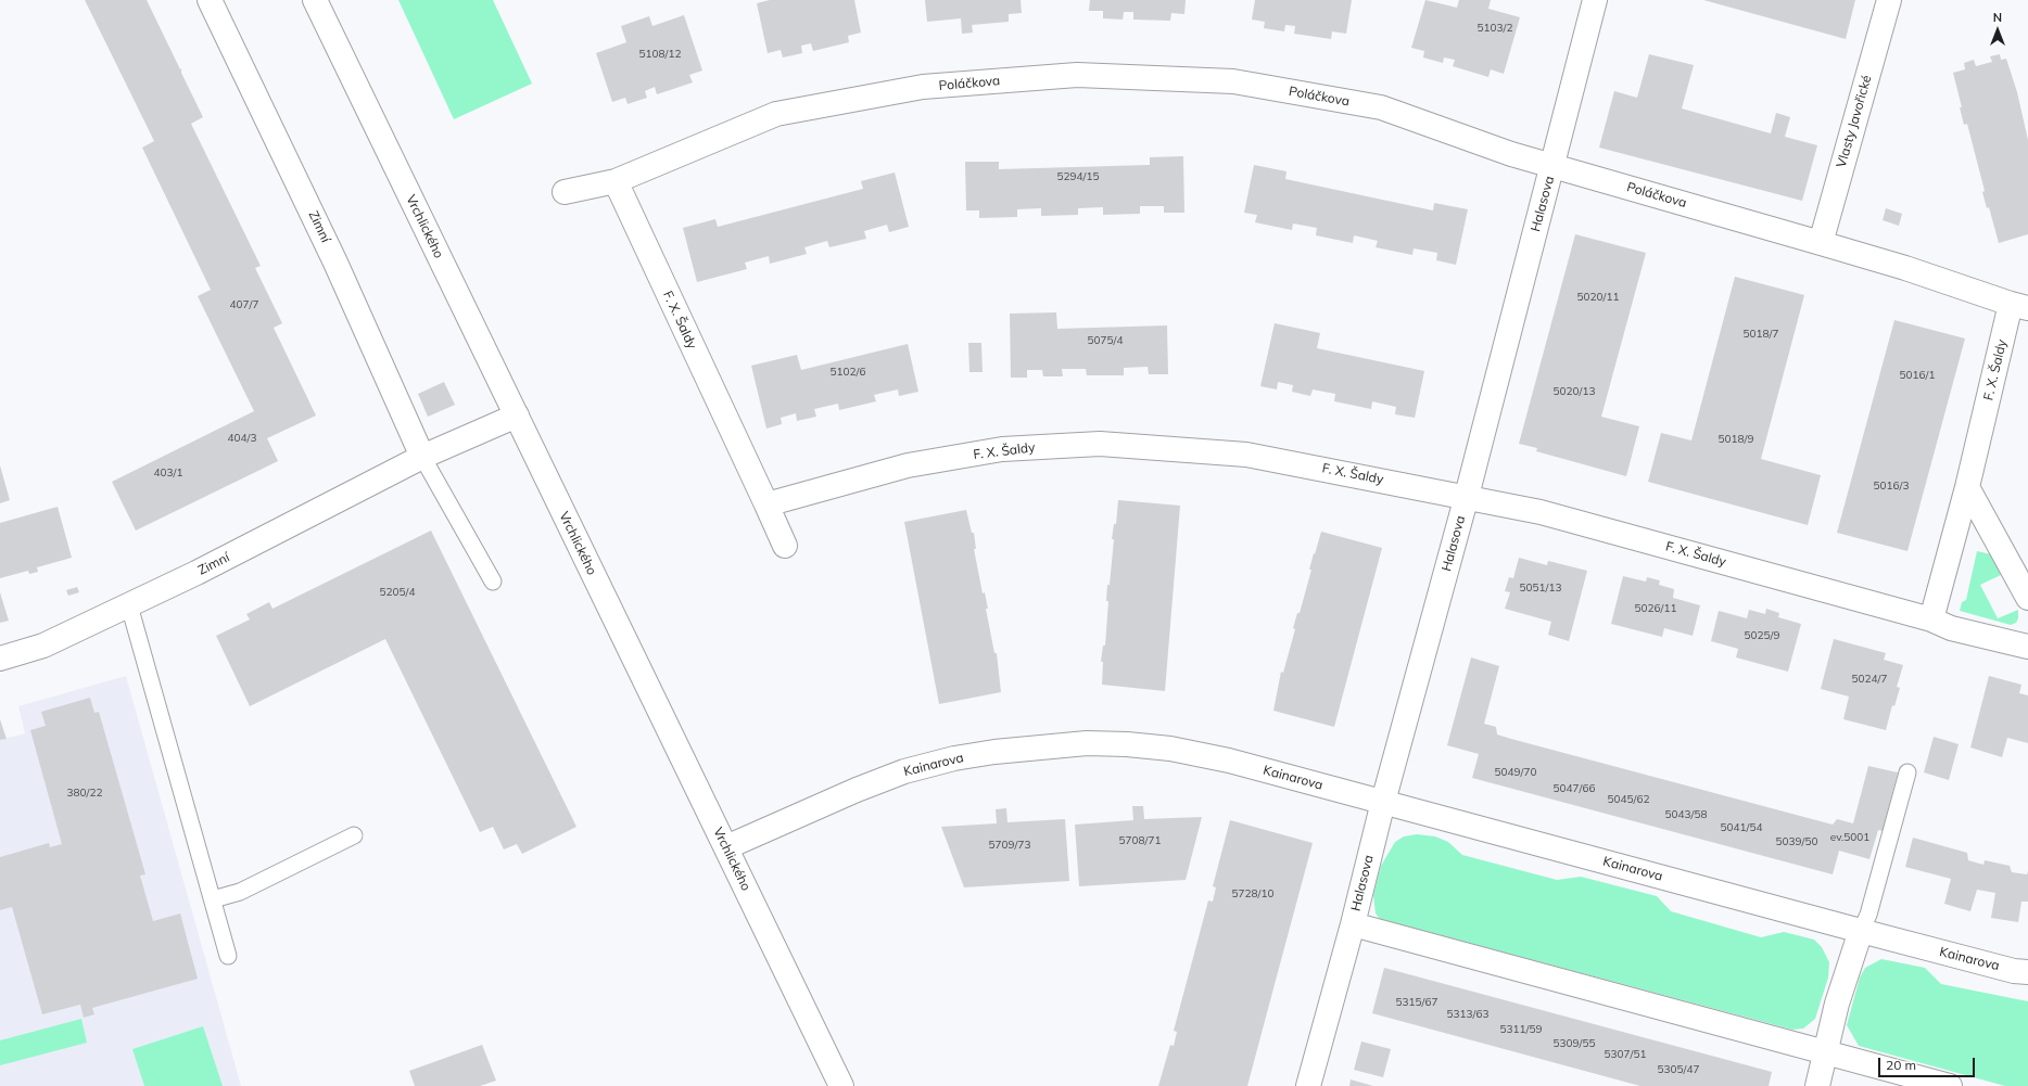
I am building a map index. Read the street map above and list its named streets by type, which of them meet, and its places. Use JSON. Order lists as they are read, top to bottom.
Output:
{
  "streets": {
    "street": [
      "Poláčkova",
      "Vlasty Javořické",
      "Halasova",
      "Zimní",
      "Vrchlického",
      "F. X. Šaldy",
      "Kainarova"
    ]
  },
  "crossings": [
    ["Poláčkova", "Vlasty Javořické"],
    ["Poláčkova", "Halasova"],
    ["Poláčkova", "F. X. Šaldy"],
    ["Halasova", "F. X. Šaldy"],
    ["Halasova", "Kainarova"],
    ["Zimní", "Vrchlického"],
    ["Vrchlického", "Kainarova"]
  ],
  "house_numbers": [
    "5103/2",
    "5108/12",
    "5294/15",
    "5020/11",
    "407/7",
    "5018/7",
    "5075/4",
    "5102/6",
    "5016/1",
    "5020/13",
    "404/3",
    "5018/9",
    "403/1",
    "5016/3",
    "5051/13",
    "5205/4",
    "5026/11",
    "5025/9",
    "5024/7",
    "5049/70",
    "5047/66",
    "380/22",
    "5045/62",
    "5043/58",
    "5041/54",
    "ev.5001",
    "5708/71",
    "5039/50",
    "5709/73",
    "5728/10",
    "5315/67",
    "5313/63",
    "5311/59",
    "5309/55",
    "5307/51",
    "5305/47"
  ],
  "scale_bar": "20 m",
  "north": "top"
}
